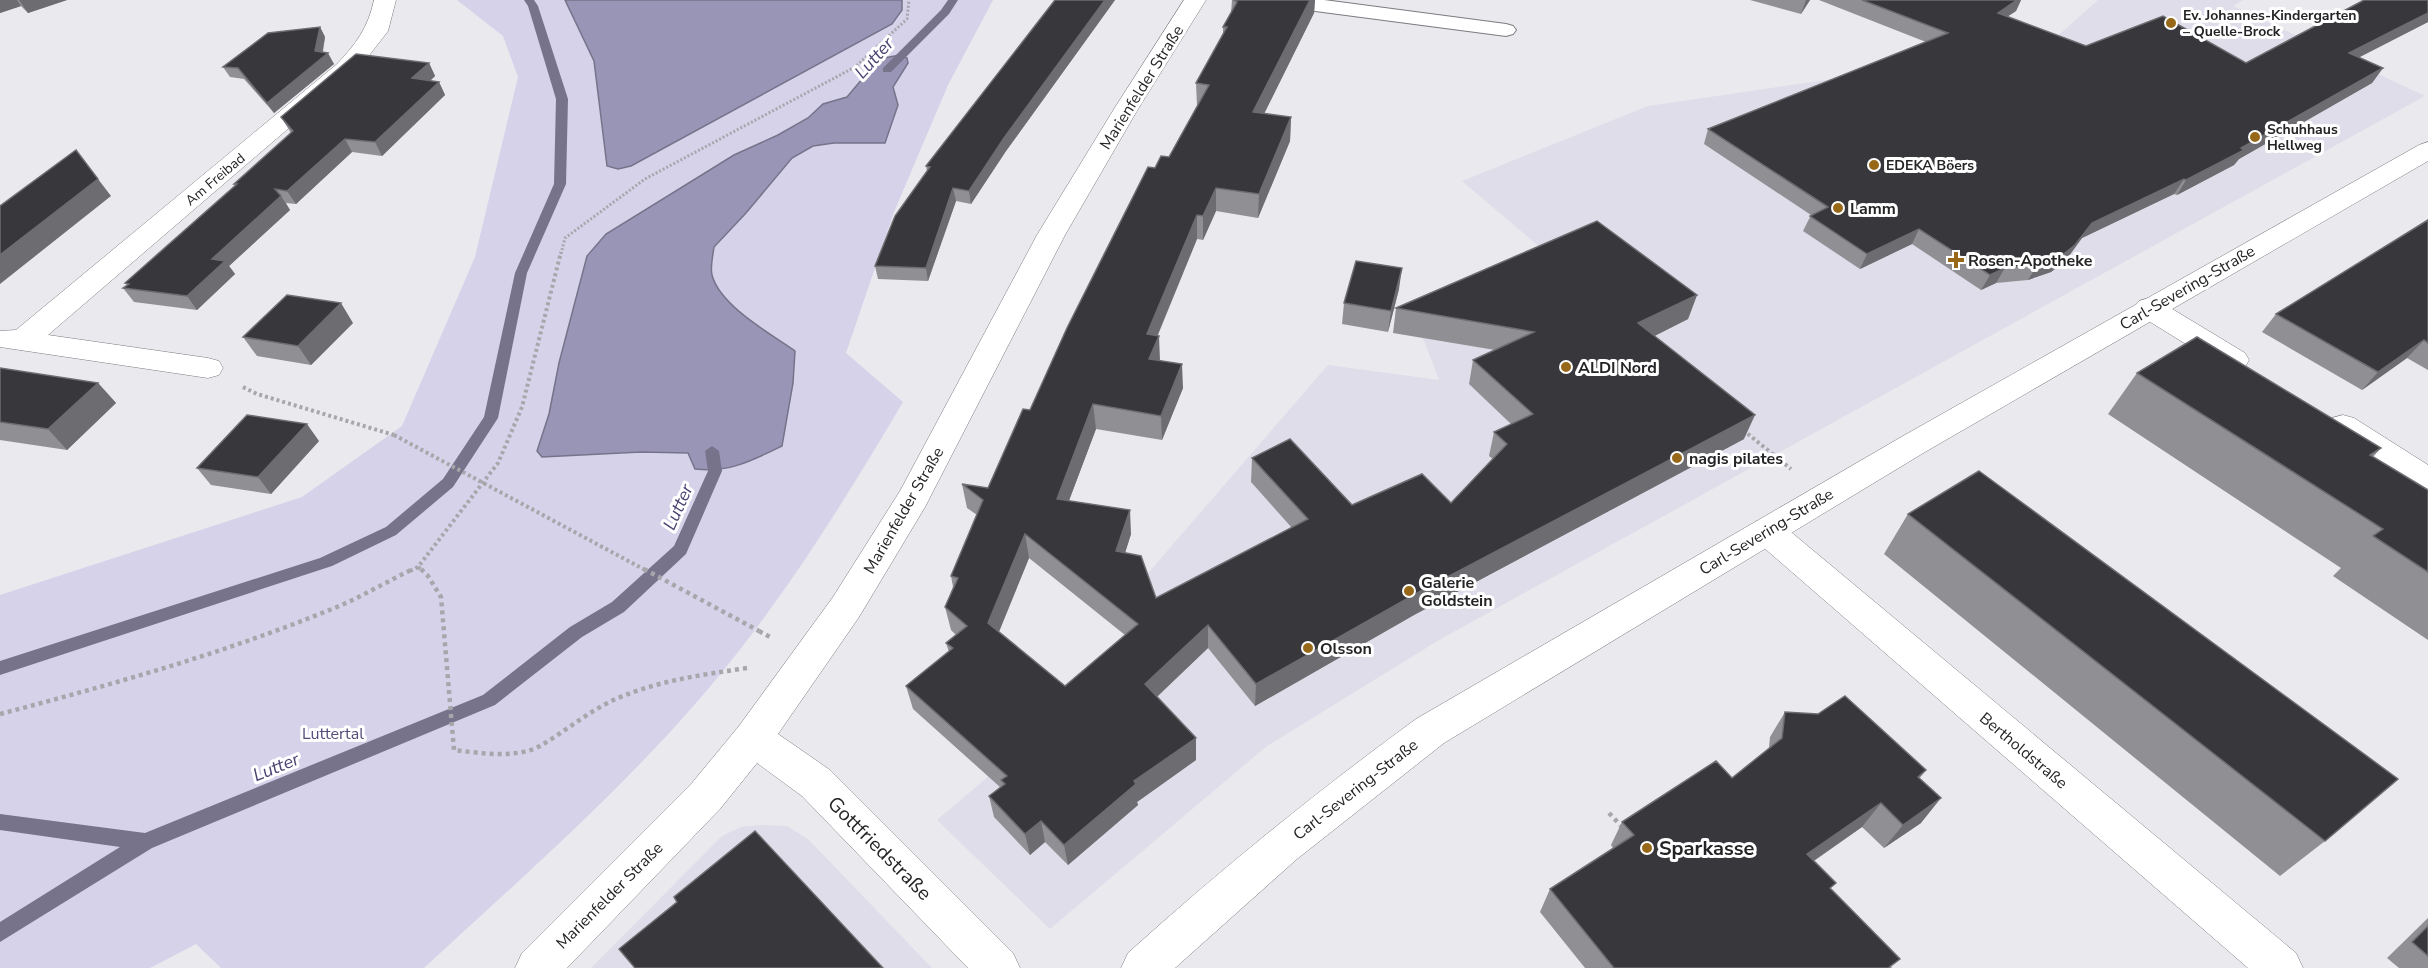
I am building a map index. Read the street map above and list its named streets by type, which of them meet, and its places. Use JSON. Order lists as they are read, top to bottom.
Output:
{
  "streets": {
    "street": [
      "Marienfelder Straße",
      "Am Freibad",
      "Carl-Severing-Straße",
      "Bertholdstraße",
      "Gottfriedstraße"
    ]
  },
  "crossings": [
    ["Marienfelder Straße", "Gottfriedstraße"],
    ["Carl-Severing-Straße", "Bertholdstraße"]
  ],
  "water": ["Lutter"],
  "parks": ["Luttertal"],
  "places": {
    "other": [
      "Ev. Johannes-Kindergarten – Quelle-Brock",
      "Schuhhaus Hellweg",
      "EDEKA Böers",
      "Lamm",
      "ALDI Nord",
      "nagis pilates",
      "Galerie Goldstein",
      "Olsson",
      "Sparkasse"
    ],
    "health": ["Rosen-Apotheke"]
  }
}
